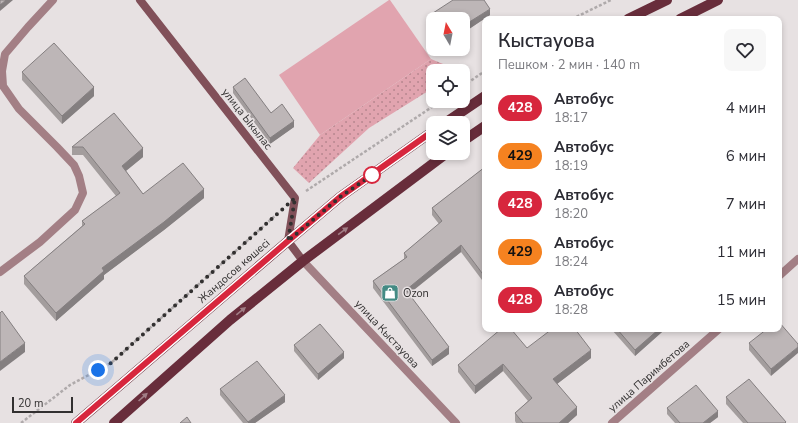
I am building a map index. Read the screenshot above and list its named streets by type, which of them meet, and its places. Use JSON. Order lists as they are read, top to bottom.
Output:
{
  "streets": {
    "main road": ["Жандосов көшесі"],
    "street": ["улица Ыкылас", "улица Кыстауова", "улица Паримбетова"]
  },
  "places": {
    "shop": ["Ozon"]
  },
  "lines": ["bus line 428"],
  "scale_bar": "20 m",
  "north": "top",
  "page": {
    "heading": ["Кыстауова", "Пешком · 2 мин · 140 m"],
    "list": [
      {
        "mark": "428",
        "name": "Автобус",
        "note": "18:17",
        "value": "4 мин"
      },
      {
        "mark": "429",
        "name": "Автобус",
        "note": "18:19",
        "value": "6 мин"
      },
      {
        "mark": "428",
        "name": "Автобус",
        "note": "18:20",
        "value": "7 мин"
      },
      {
        "mark": "429",
        "name": "Автобус",
        "note": "18:24",
        "value": "11 мин"
      },
      {
        "mark": "428",
        "name": "Автобус",
        "note": "18:28",
        "value": "15 мин"
      }
    ],
    "scale": "20 m"
  }
}
